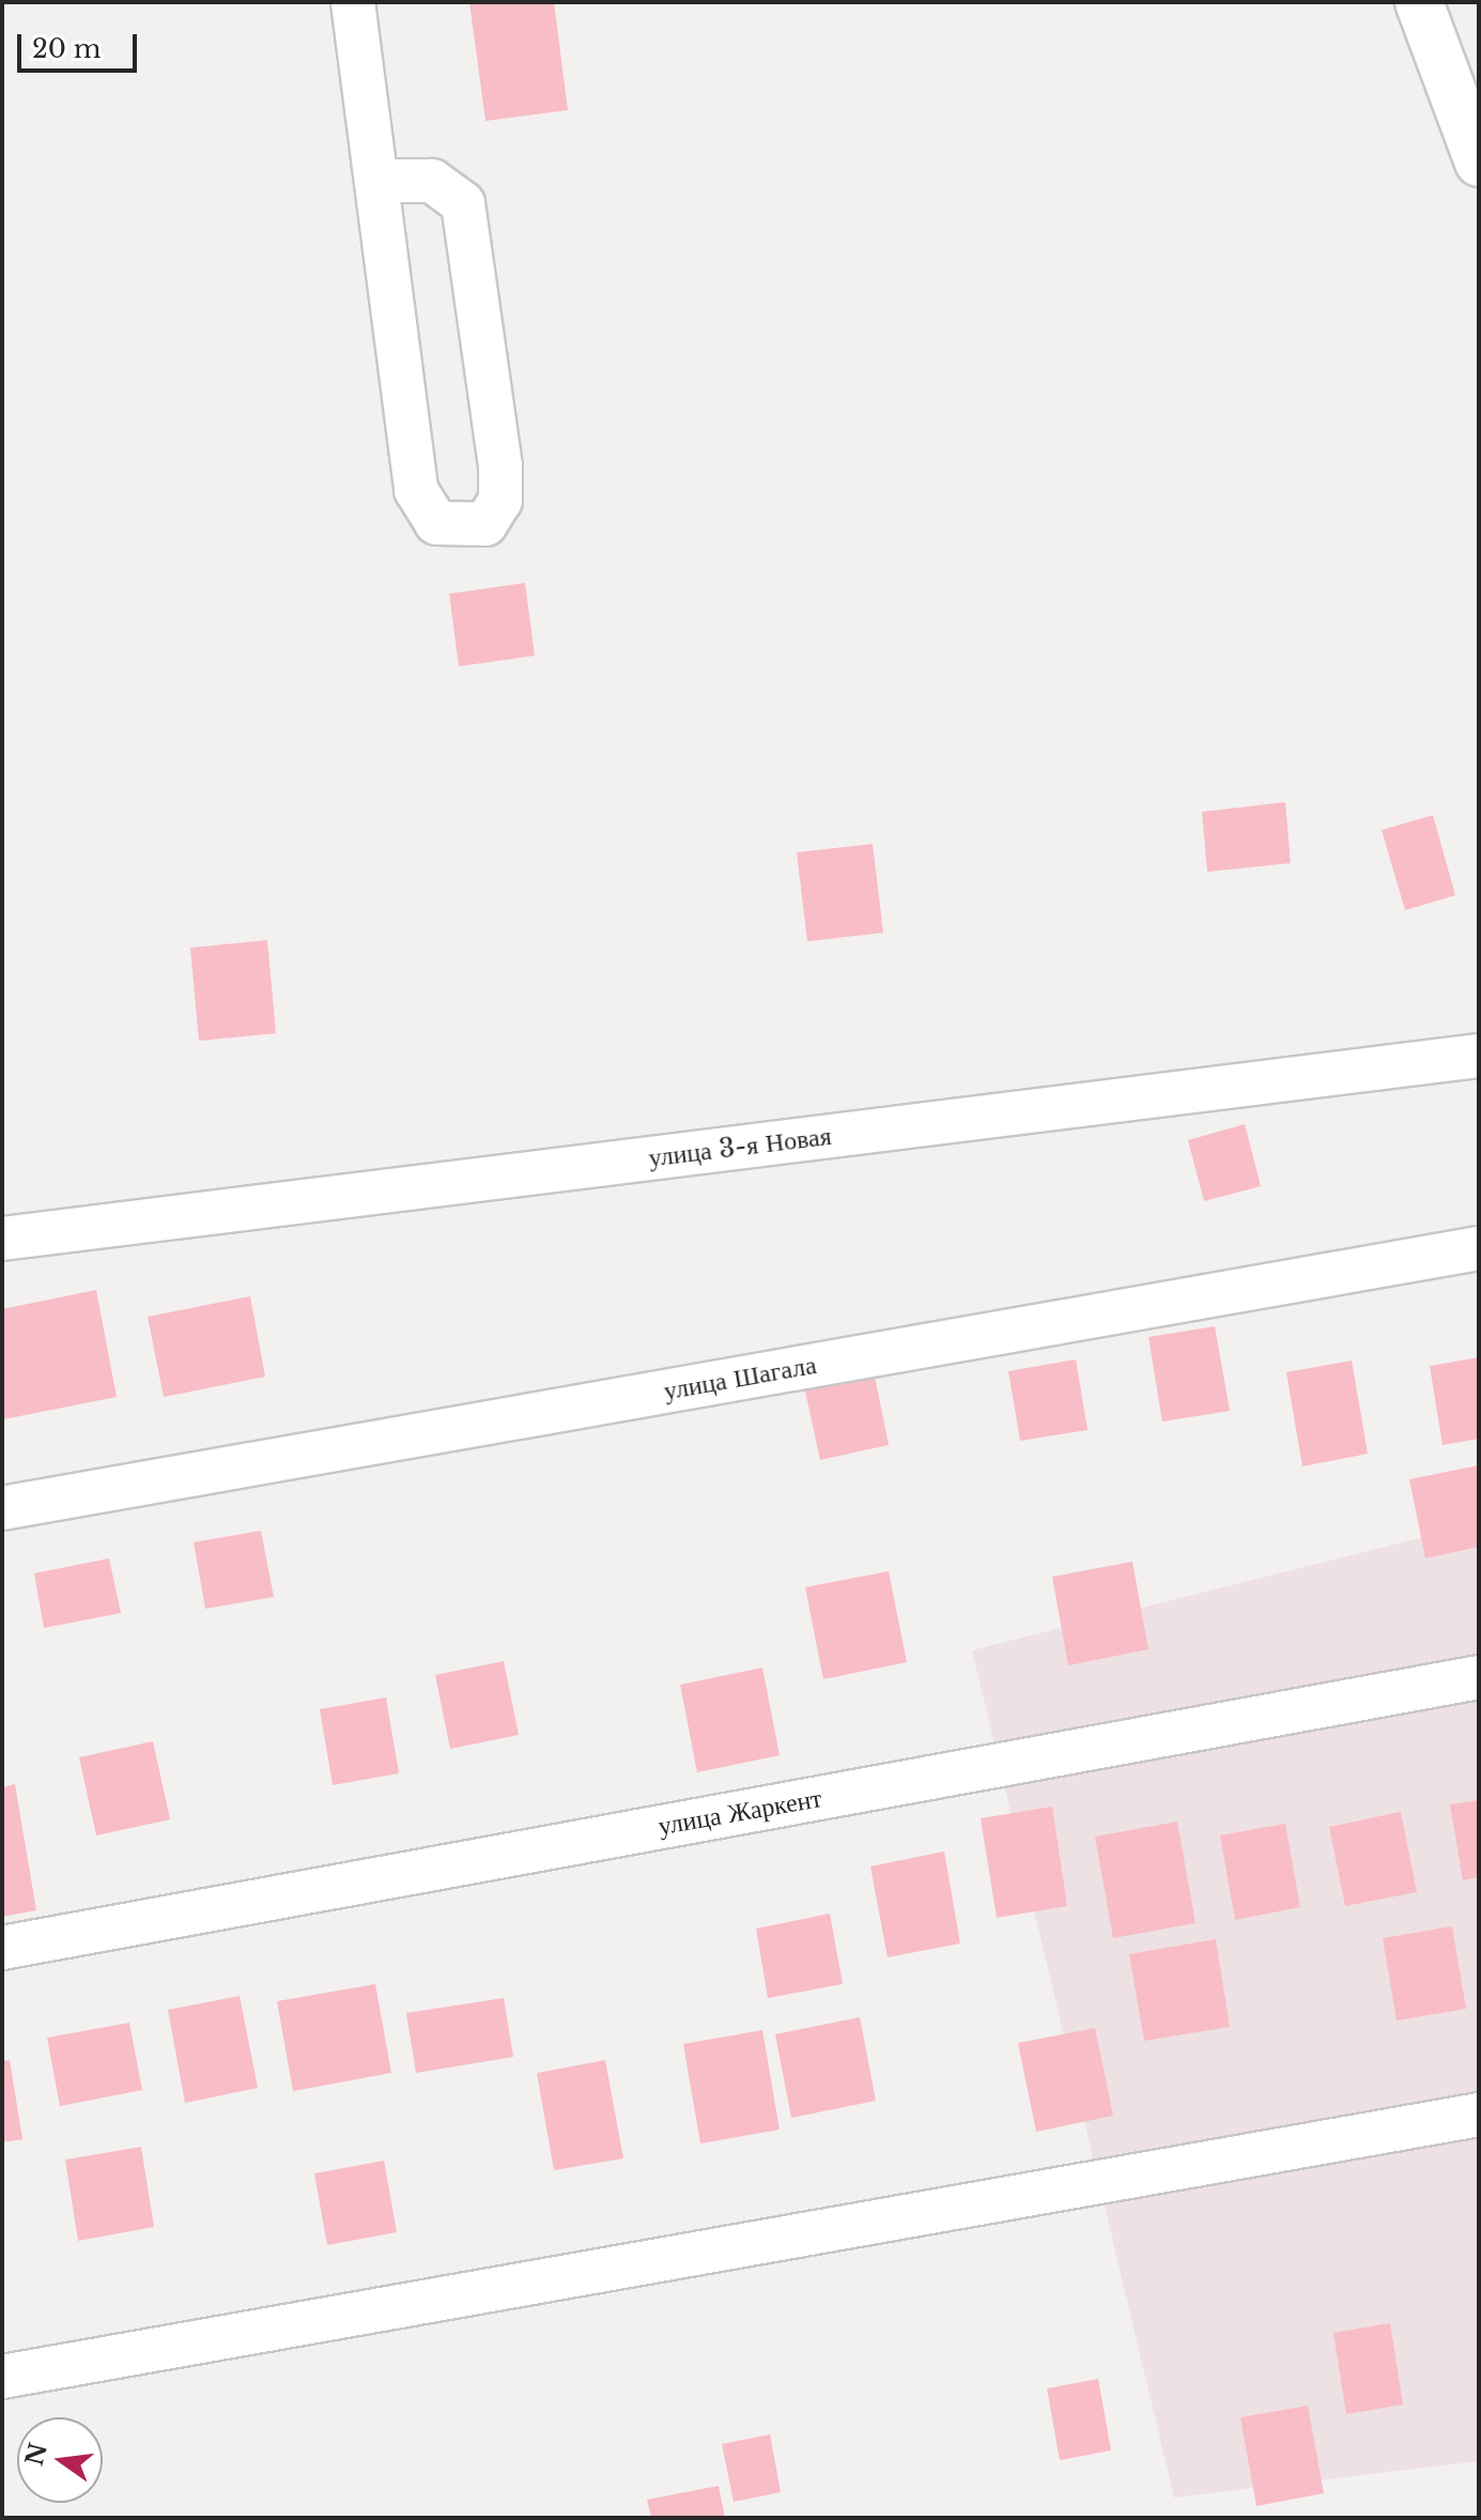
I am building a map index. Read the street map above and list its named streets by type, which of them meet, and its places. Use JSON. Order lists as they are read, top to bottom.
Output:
{
  "streets": {
    "street": ["улица 3-я Новая", "улица Шагала", "улица Жаркент"]
  },
  "scale_bar": "20 m",
  "north": "left"
}
